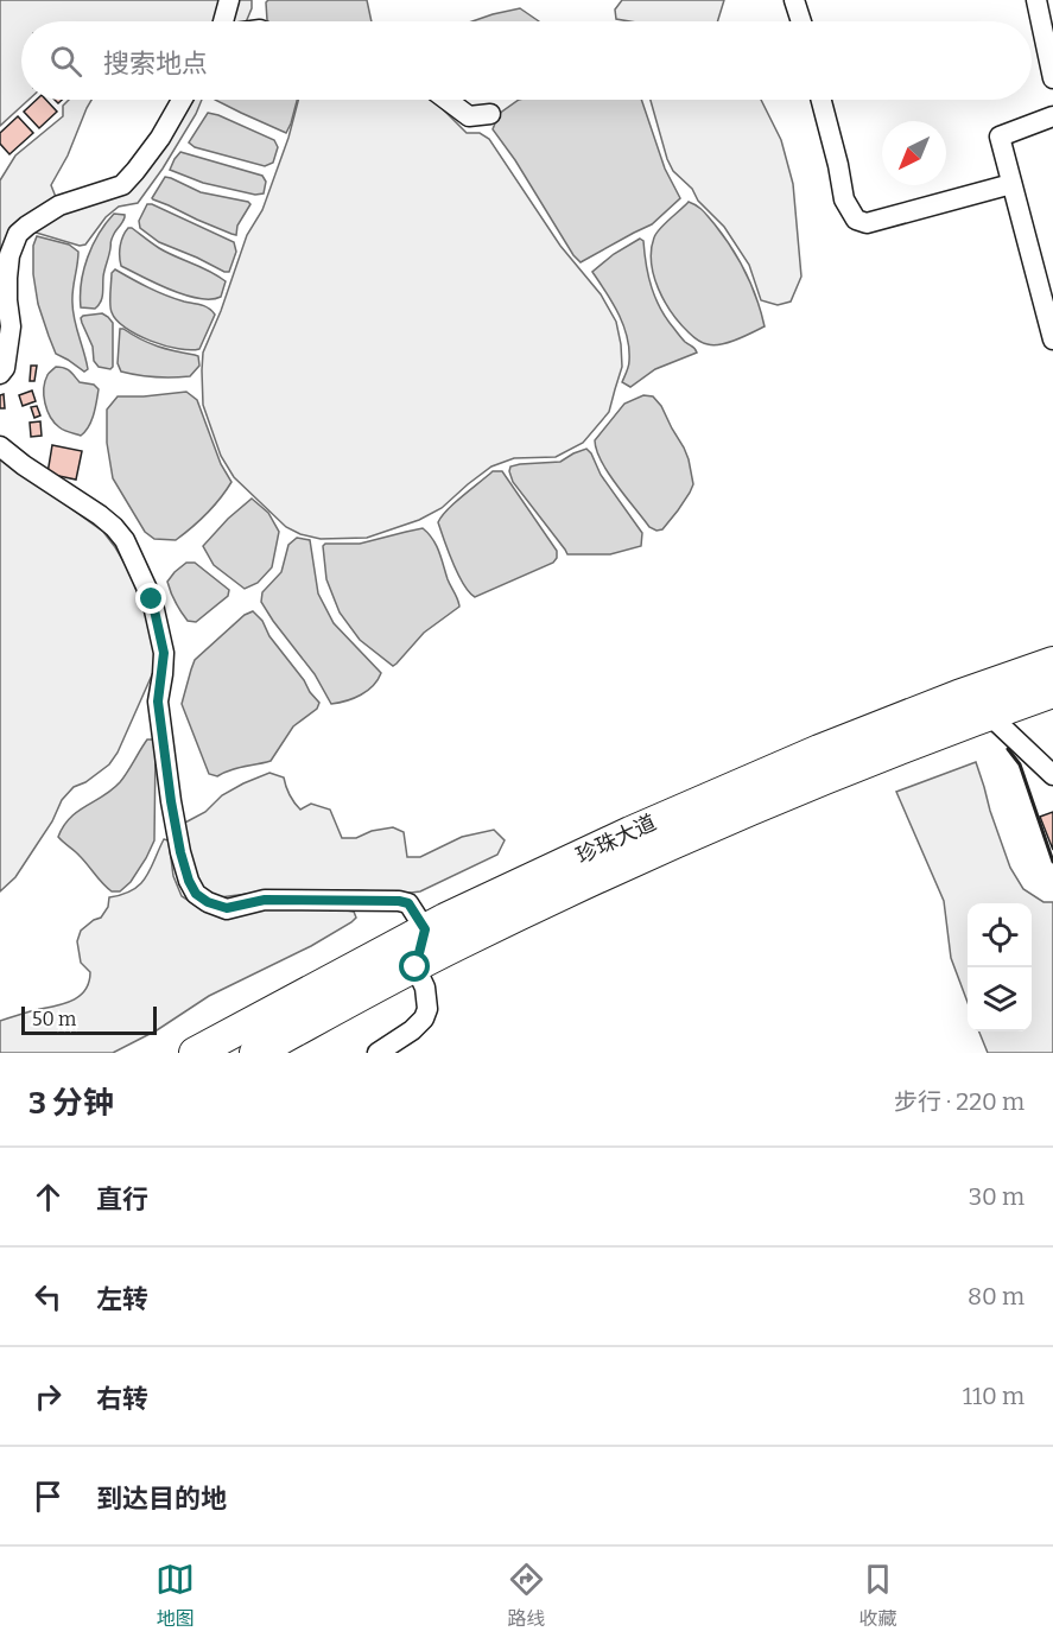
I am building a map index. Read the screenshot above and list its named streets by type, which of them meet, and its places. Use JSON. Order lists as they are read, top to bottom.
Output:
{
  "streets": {
    "highway": ["珍珠大道"]
  },
  "scale_bar": "50 m",
  "north": "bottom left",
  "page": {
    "search": "搜索地点",
    "scale": "50 m",
    "heading": ["3 分钟", "步行 · 220 m"],
    "list": [
      ["直行", "30 m"],
      ["左转", "80 m"],
      ["右转", "110 m"],
      "到达目的地"
    ],
    "nav": ["地图", "路线", "收藏"]
  }
}
